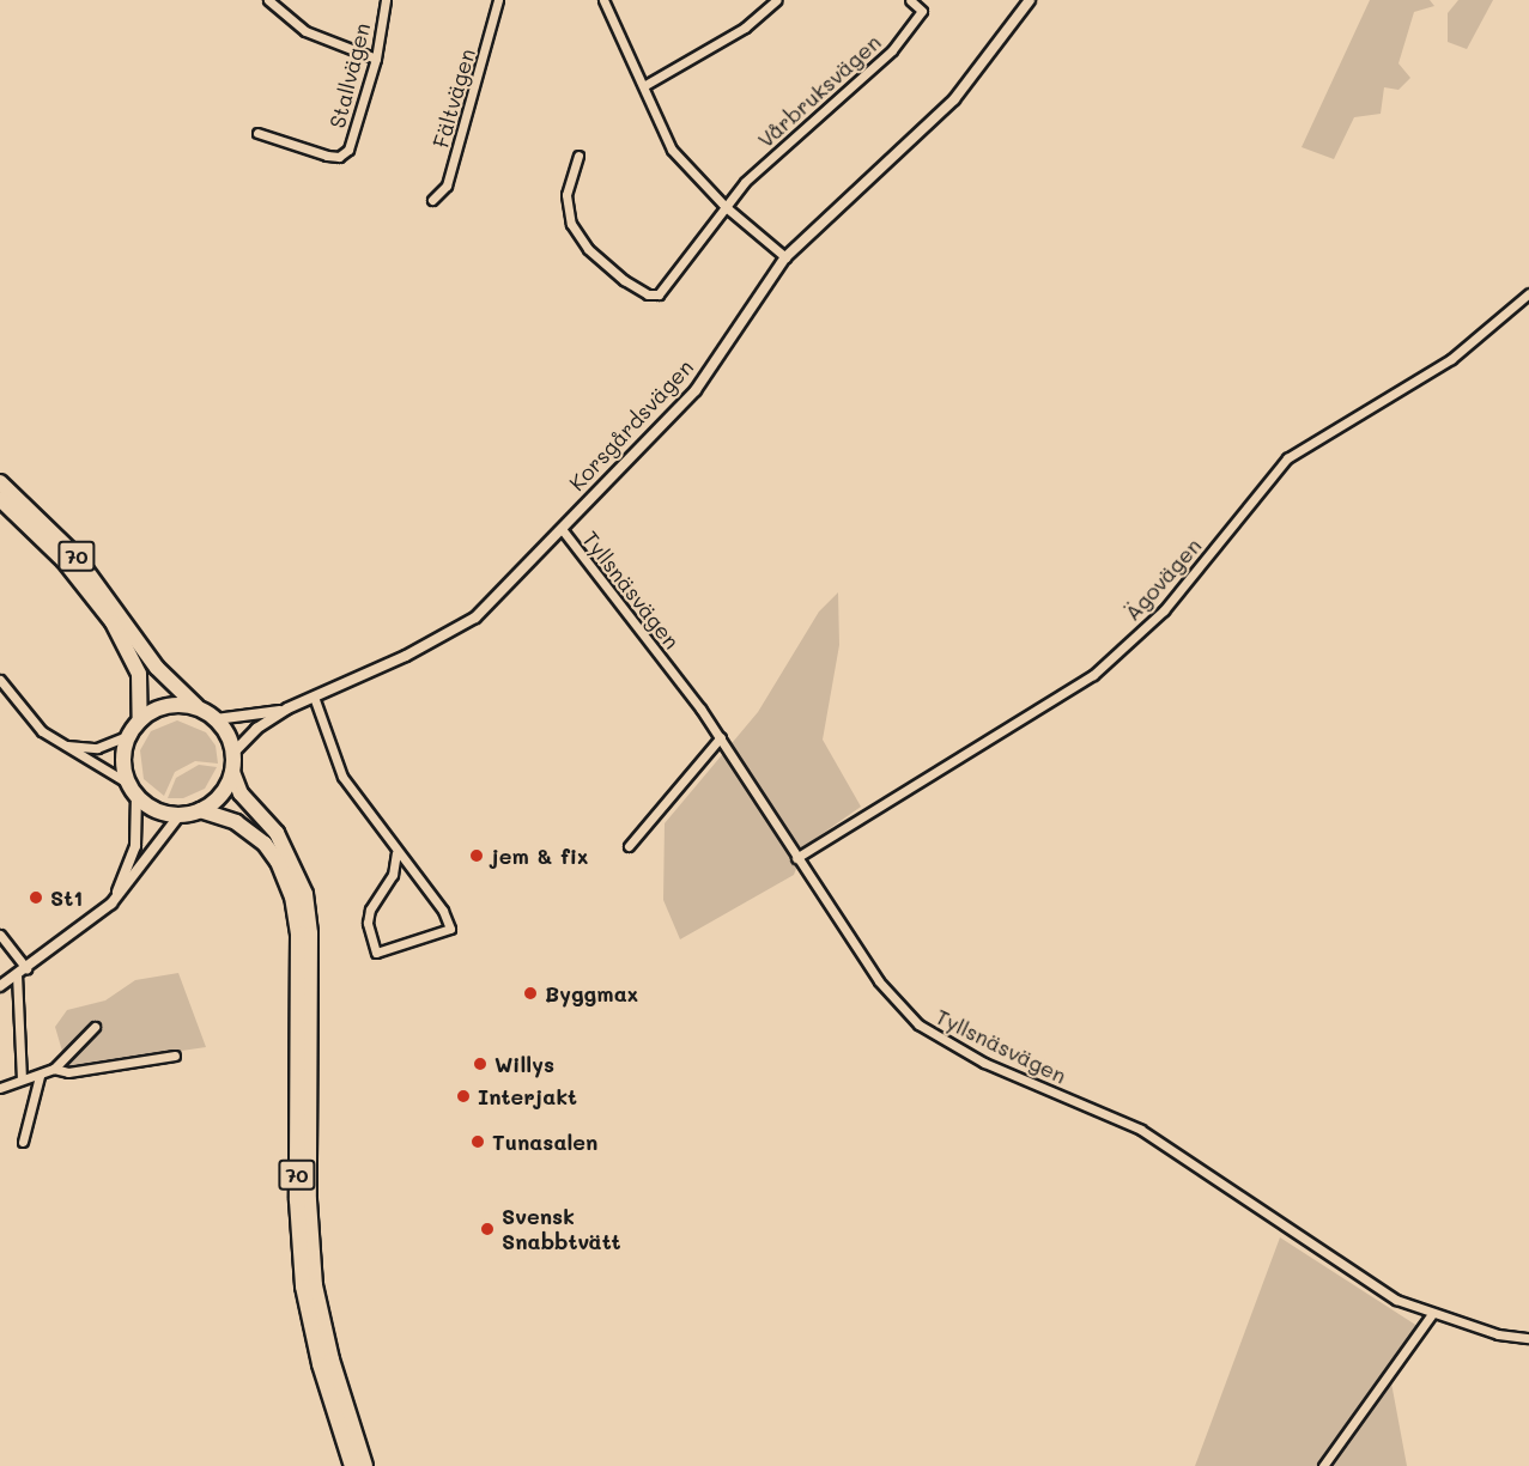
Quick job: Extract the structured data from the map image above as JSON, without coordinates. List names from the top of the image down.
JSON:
{
  "streets": {
    "highway": ["70"],
    "street": [
      "Stallvägen",
      "Vårbruksvägen",
      "Fältvägen",
      "Korsgårdsvägen",
      "Ägovägen",
      "Tyllsnäsvägen"
    ]
  },
  "crossings": [
    ["Korsgårdsvägen", "70"],
    ["Korsgårdsvägen", "Tyllsnäsvägen"],
    ["Ägovägen", "Tyllsnäsvägen"]
  ],
  "places": [
    "jem & fix",
    "St1",
    "Byggmax",
    "Willys",
    "Interjakt",
    "Tunasalen",
    "Svensk Snabbtvätt"
  ]
}
